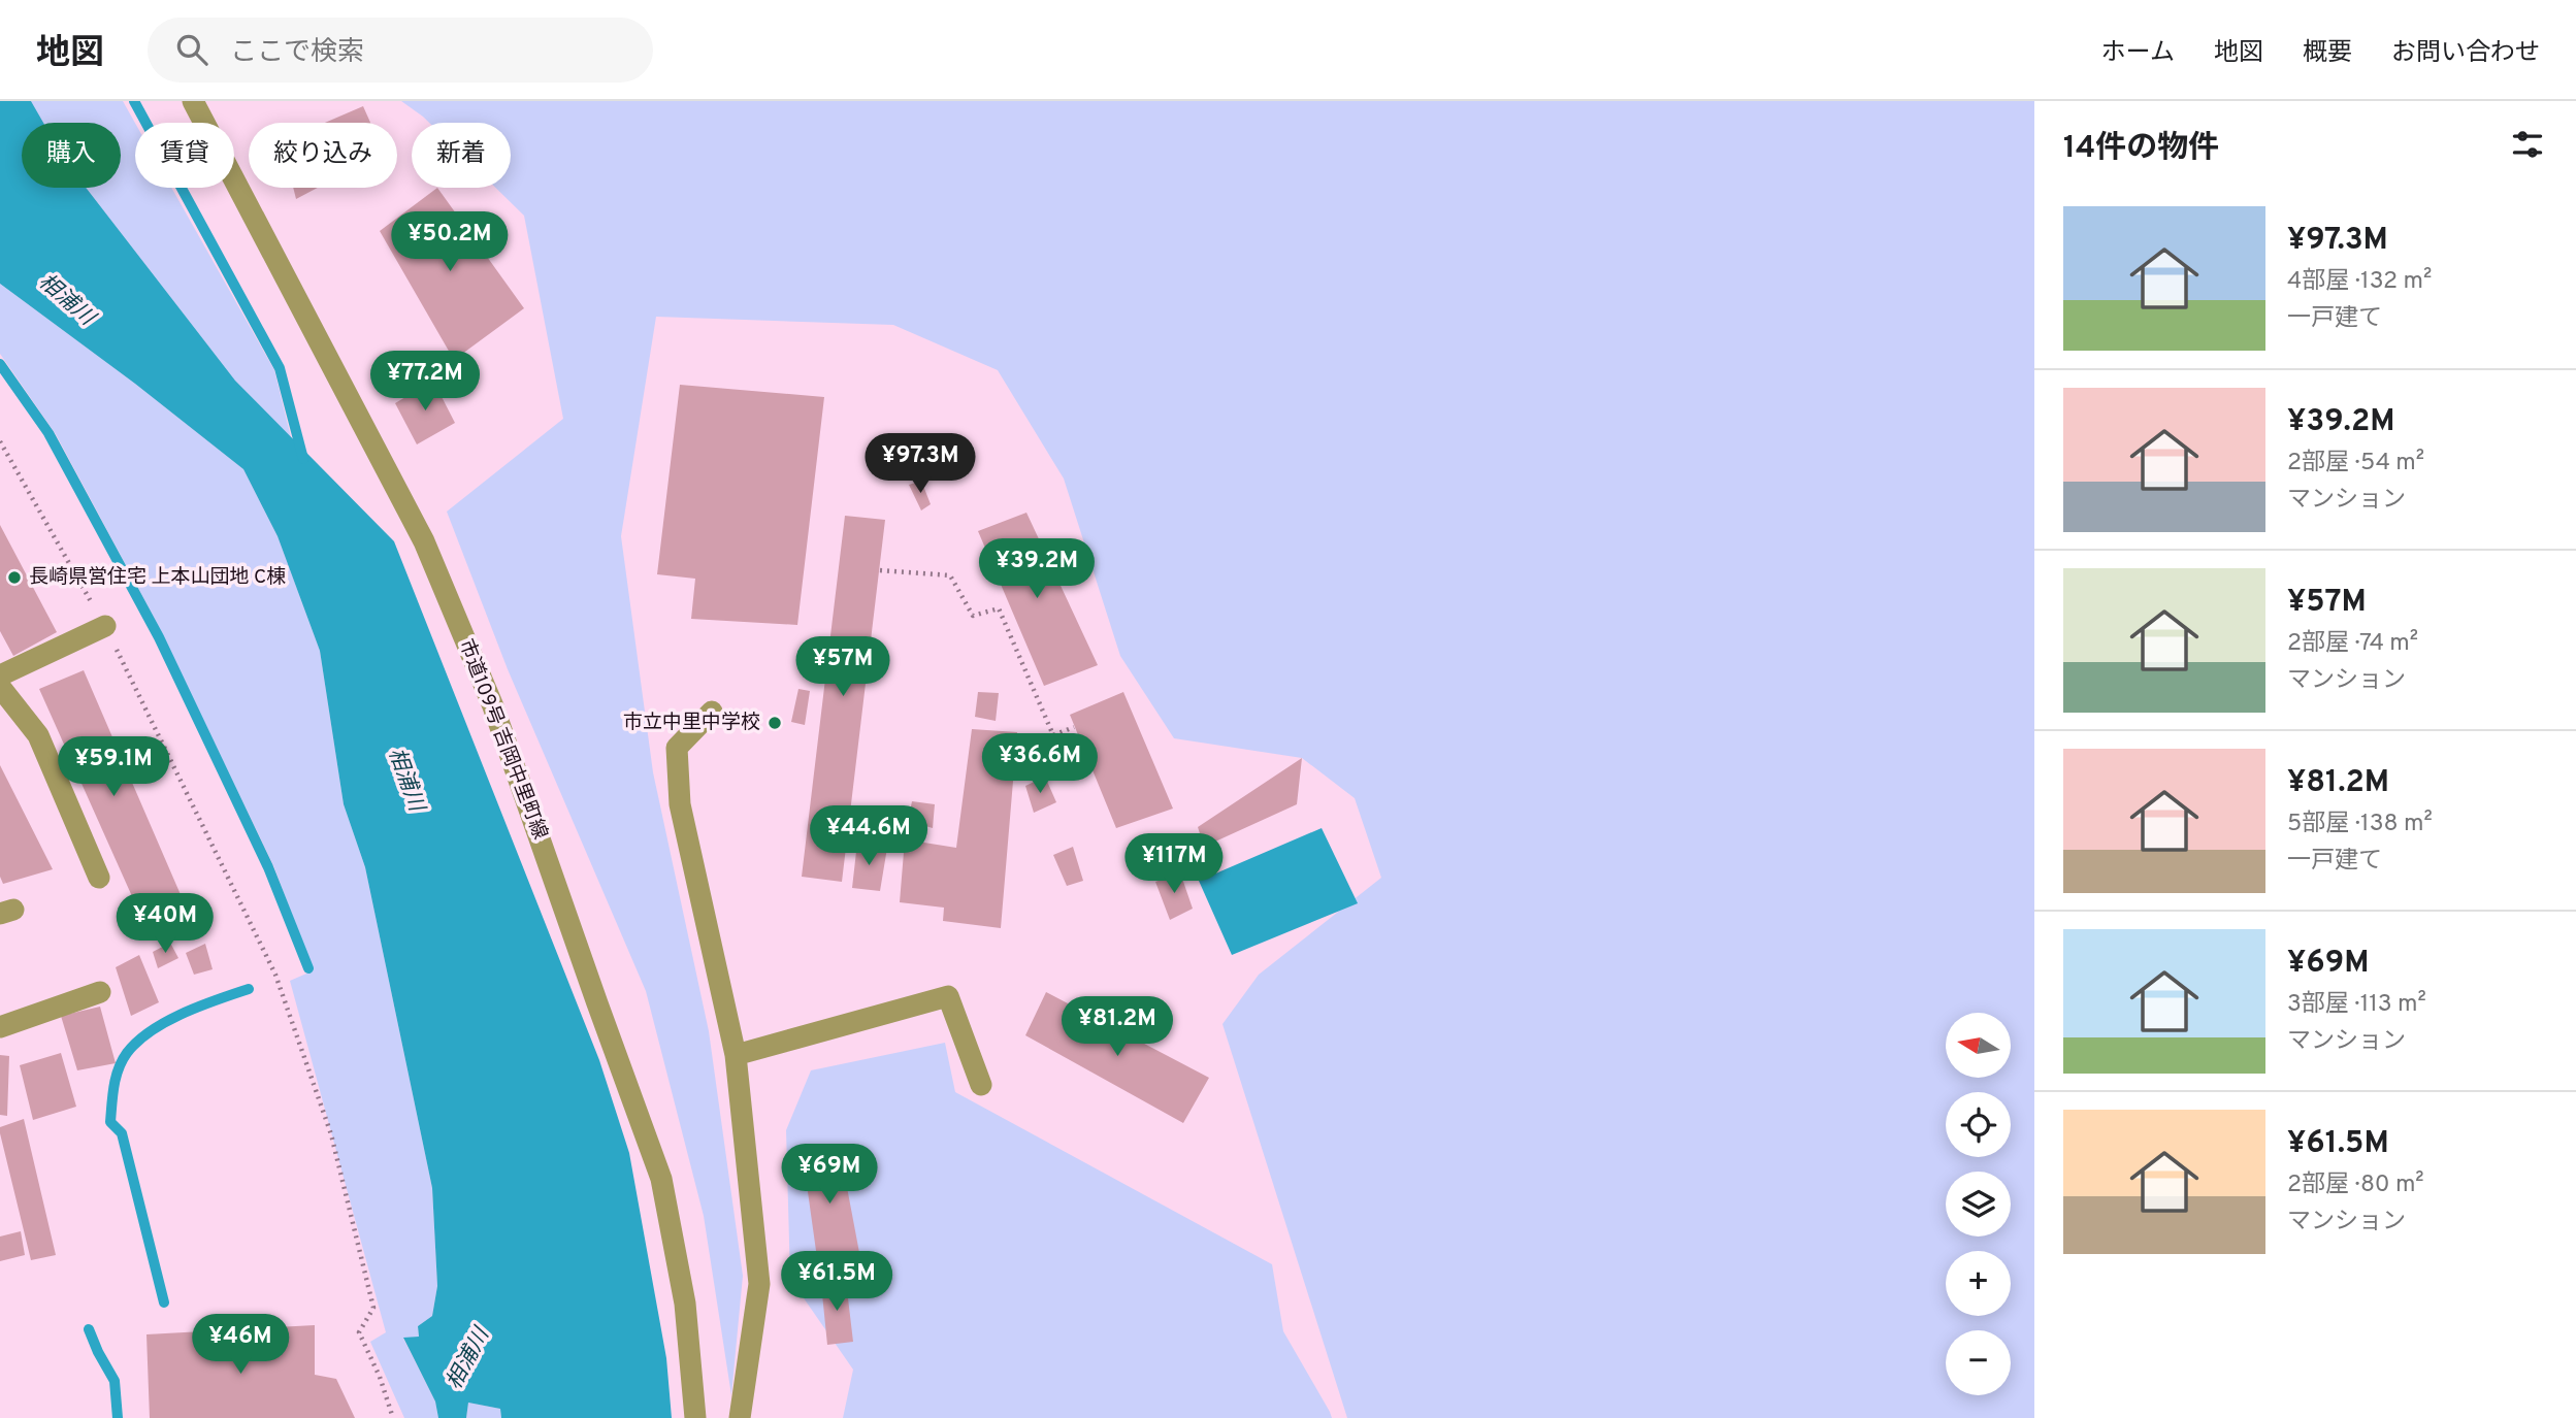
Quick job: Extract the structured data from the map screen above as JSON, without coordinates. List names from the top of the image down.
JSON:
{
  "streets": {
    "street": ["市道109号 吉岡中里町線"]
  },
  "water": ["相浦川"],
  "places": ["長崎県営住宅 上本山団地 C棟", "市立中里中学校"],
  "north": "left",
  "page": {
    "header": "地図",
    "search": "ここで検索",
    "nav": [
      "ホーム",
      "地図",
      "概要",
      "お問い合わせ"
    ],
    "heading": "14件の物件",
    "chip": [
      "購入",
      "賃貸",
      "絞り込み",
      "新着"
    ],
    "list": [
      {
        "name": "¥97.3M",
        "note": "4部屋 · 132 m² · 一戸建て"
      },
      {
        "name": "¥39.2M",
        "note": "2部屋 · 54 m² · マンション"
      },
      {
        "name": "¥57M",
        "note": "2部屋 · 74 m² · マンション"
      },
      {
        "name": "¥81.2M",
        "note": "5部屋 · 138 m² · 一戸建て"
      },
      {
        "name": "¥69M",
        "note": "3部屋 · 113 m² · マンション"
      },
      {
        "name": "¥61.5M",
        "note": "2部屋 · 80 m² · マンション"
      }
    ],
    "price": [
      "¥50.2M",
      "¥77.2M",
      "¥97.3M",
      "¥39.2M",
      "¥57M",
      "¥36.6M",
      "¥59.1M",
      "¥44.6M",
      "¥117M",
      "¥40M",
      "¥81.2M",
      "¥69M",
      "¥61.5M",
      "¥46M"
    ],
    "map_buttons": ["+", "−"]
  }
}
